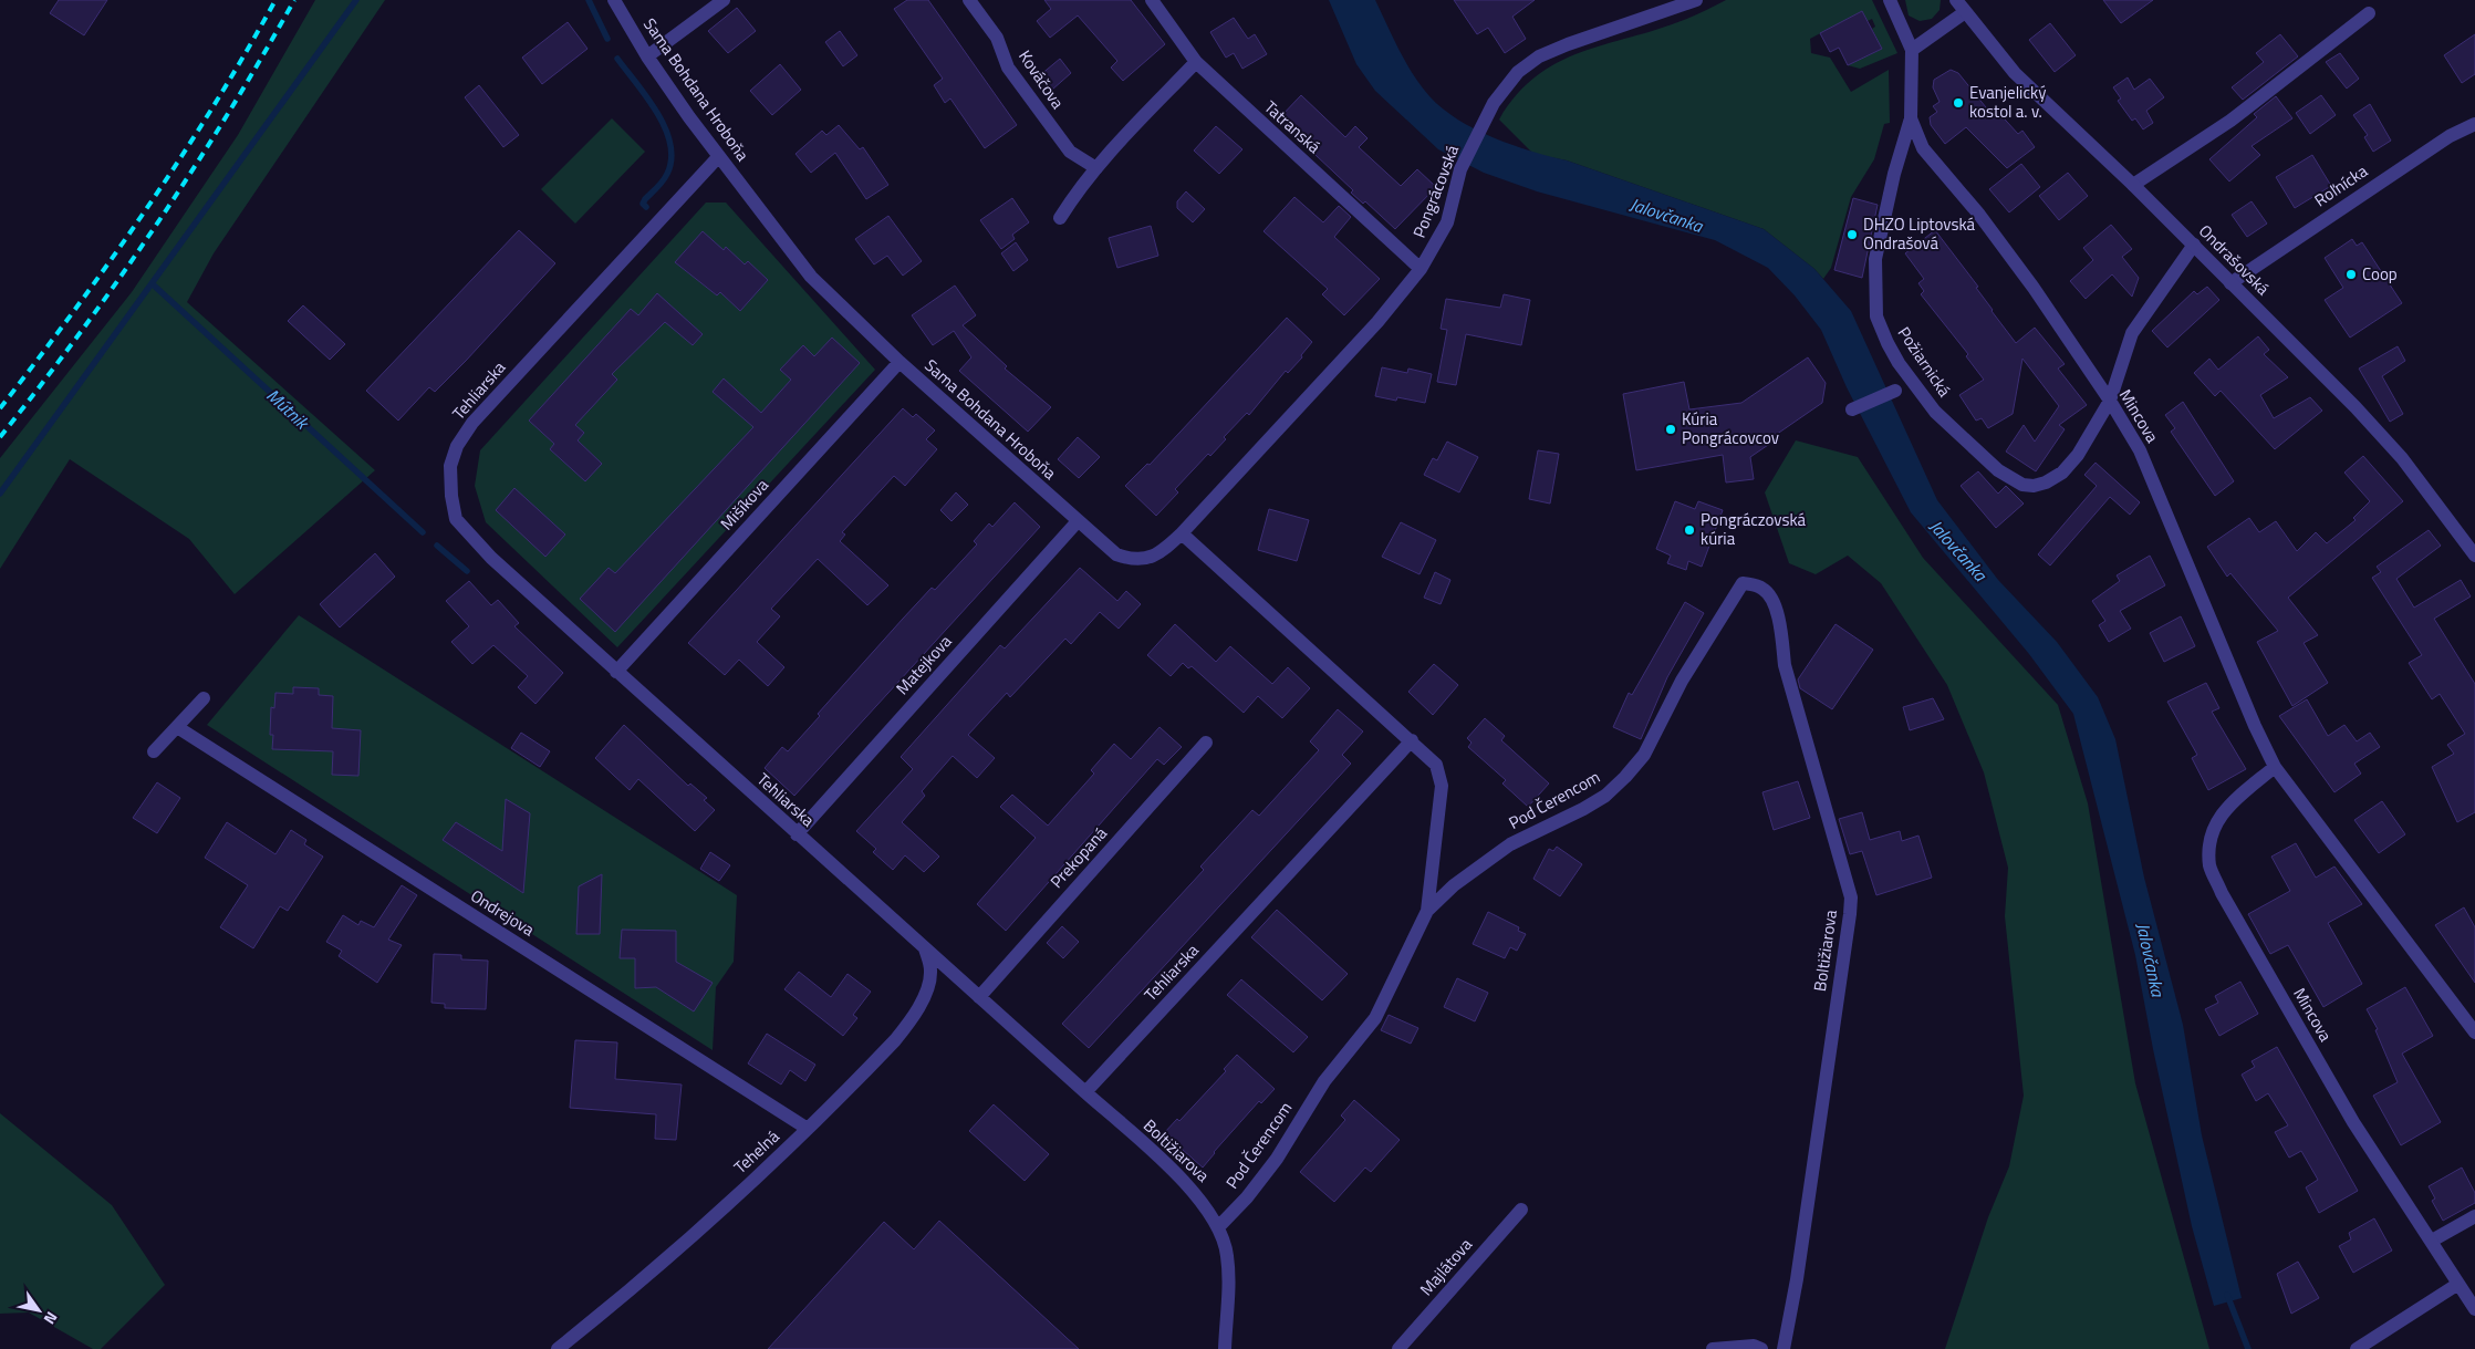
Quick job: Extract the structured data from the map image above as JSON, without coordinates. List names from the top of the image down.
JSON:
{
  "streets": {
    "street": [
      "Kováčova",
      "Sama Bohdana Hroboňa",
      "Tatranská",
      "Roľnícka",
      "Pongrácovská",
      "Ondrašovská",
      "Požiarnická",
      "Tehliarska",
      "Mincova",
      "Mišíkova",
      "Matejkova",
      "Pod Čerencom",
      "Prekopaná",
      "Ondrejova",
      "Boltižiarova",
      "Tehelná",
      "Majlátova"
    ]
  },
  "crossings": [
    ["Sama Bohdana Hroboňa", "Pongrácovská"],
    ["Sama Bohdana Hroboňa", "Tehliarska"],
    ["Sama Bohdana Hroboňa", "Mišíkova"],
    ["Sama Bohdana Hroboňa", "Matejkova"],
    ["Tatranská", "Pongrácovská"],
    ["Roľnícka", "Ondrašovská"],
    ["Ondrašovská", "Požiarnická"],
    ["Požiarnická", "Mincova"],
    ["Tehliarska", "Mišíkova"],
    ["Tehliarska", "Matejkova"],
    ["Tehliarska", "Pod Čerencom"],
    ["Tehliarska", "Prekopaná"],
    ["Tehliarska", "Boltižiarova"],
    ["Tehliarska", "Tehelná"],
    ["Pod Čerencom", "Boltižiarova"],
    ["Ondrejova", "Tehelná"]
  ],
  "water": ["Jalovčanka", "Mútnik"],
  "places": [
    "Evanjelický kostol a. v.",
    "DHZO Liptovská Ondrašová",
    "Coop",
    "Kúria Pongrácovcov",
    "Pongráczovská kúria"
  ],
  "north": "bottom right"
}
